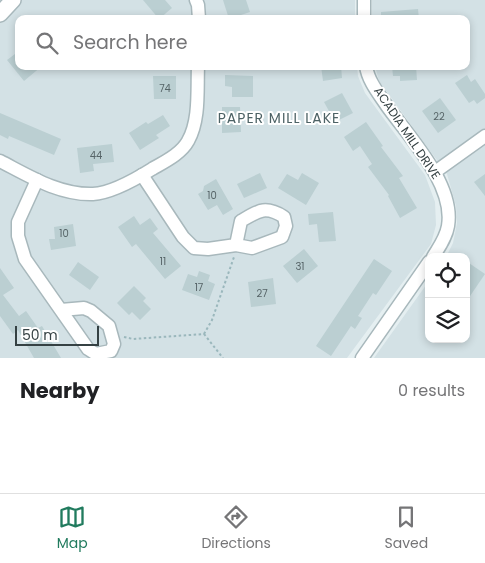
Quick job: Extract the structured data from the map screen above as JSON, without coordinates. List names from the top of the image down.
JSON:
{
  "streets": {
    "street": ["ACADIA MILL DRIVE"]
  },
  "districts": ["PAPER MILL LAKE"],
  "house_numbers": [
    "74",
    "22",
    "44",
    "10",
    "10",
    "11",
    "31",
    "17",
    "27"
  ],
  "scale_bar": "50 m",
  "page": {
    "search": "Search here",
    "scale": "50 m",
    "heading": ["Nearby", "0 results"],
    "nav": ["Map", "Directions", "Saved"]
  }
}
